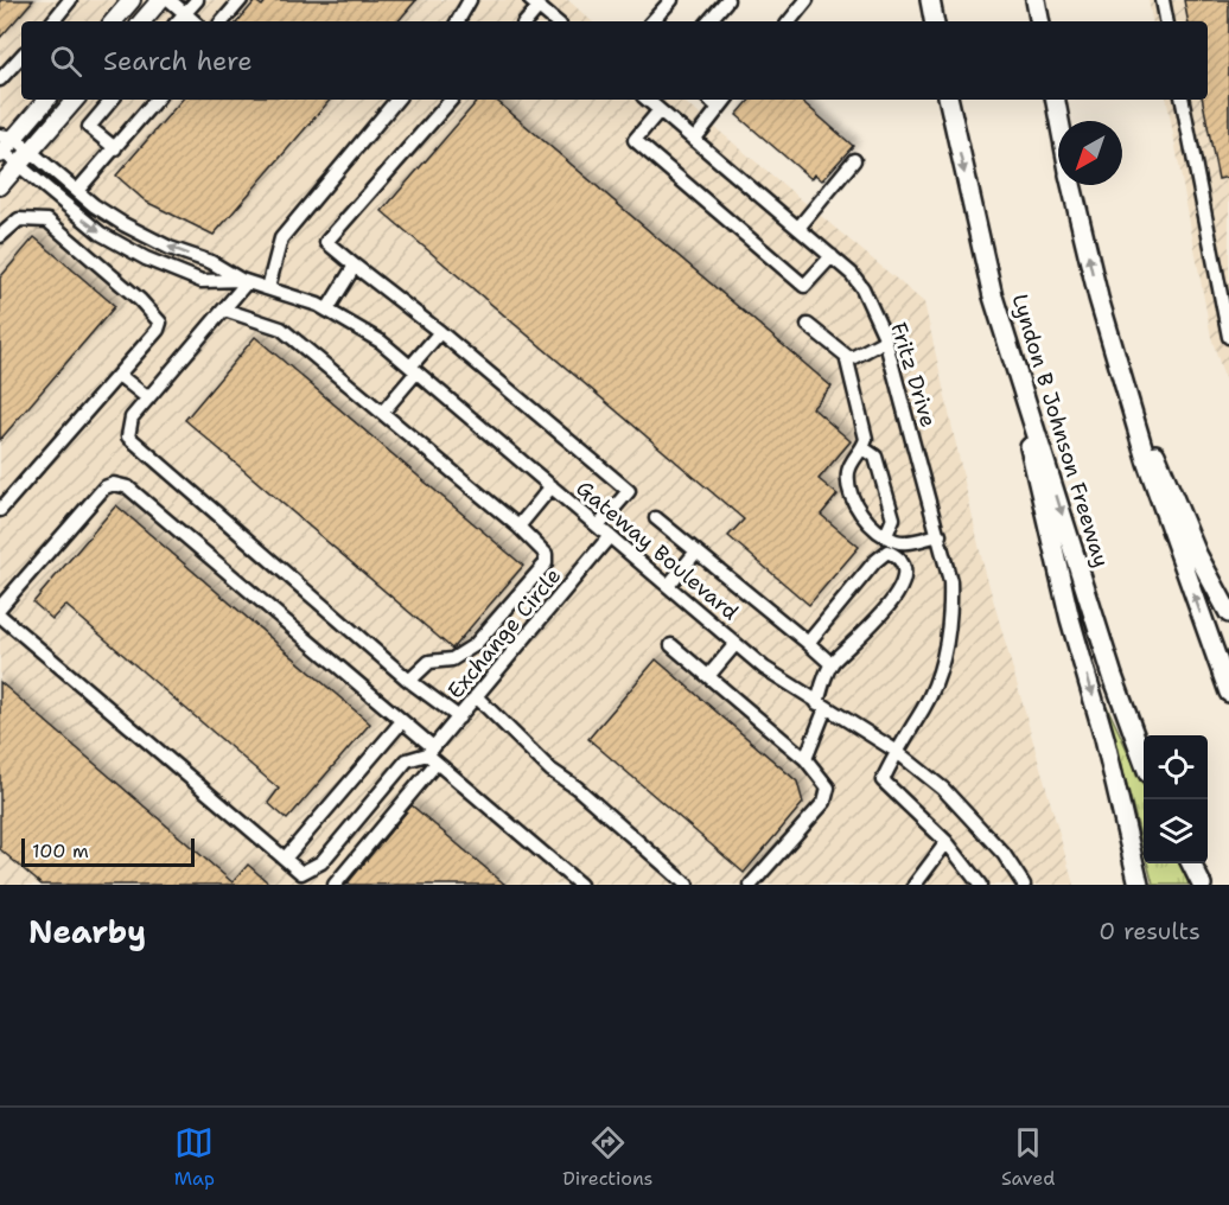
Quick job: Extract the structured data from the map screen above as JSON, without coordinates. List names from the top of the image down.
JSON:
{
  "streets": {
    "highway": ["Lyndon B Johnson Freeway"],
    "street": ["Fritz Drive", "Gateway Boulevard", "Exchange Circle"]
  },
  "crossings": [
    ["Fritz Drive", "Gateway Boulevard"],
    ["Gateway Boulevard", "Exchange Circle"]
  ],
  "scale_bar": "100 m",
  "north": "bottom left",
  "page": {
    "search": "Search here",
    "scale": "100 m",
    "heading": ["Nearby", "0 results"],
    "nav": ["Map", "Directions", "Saved"]
  }
}
